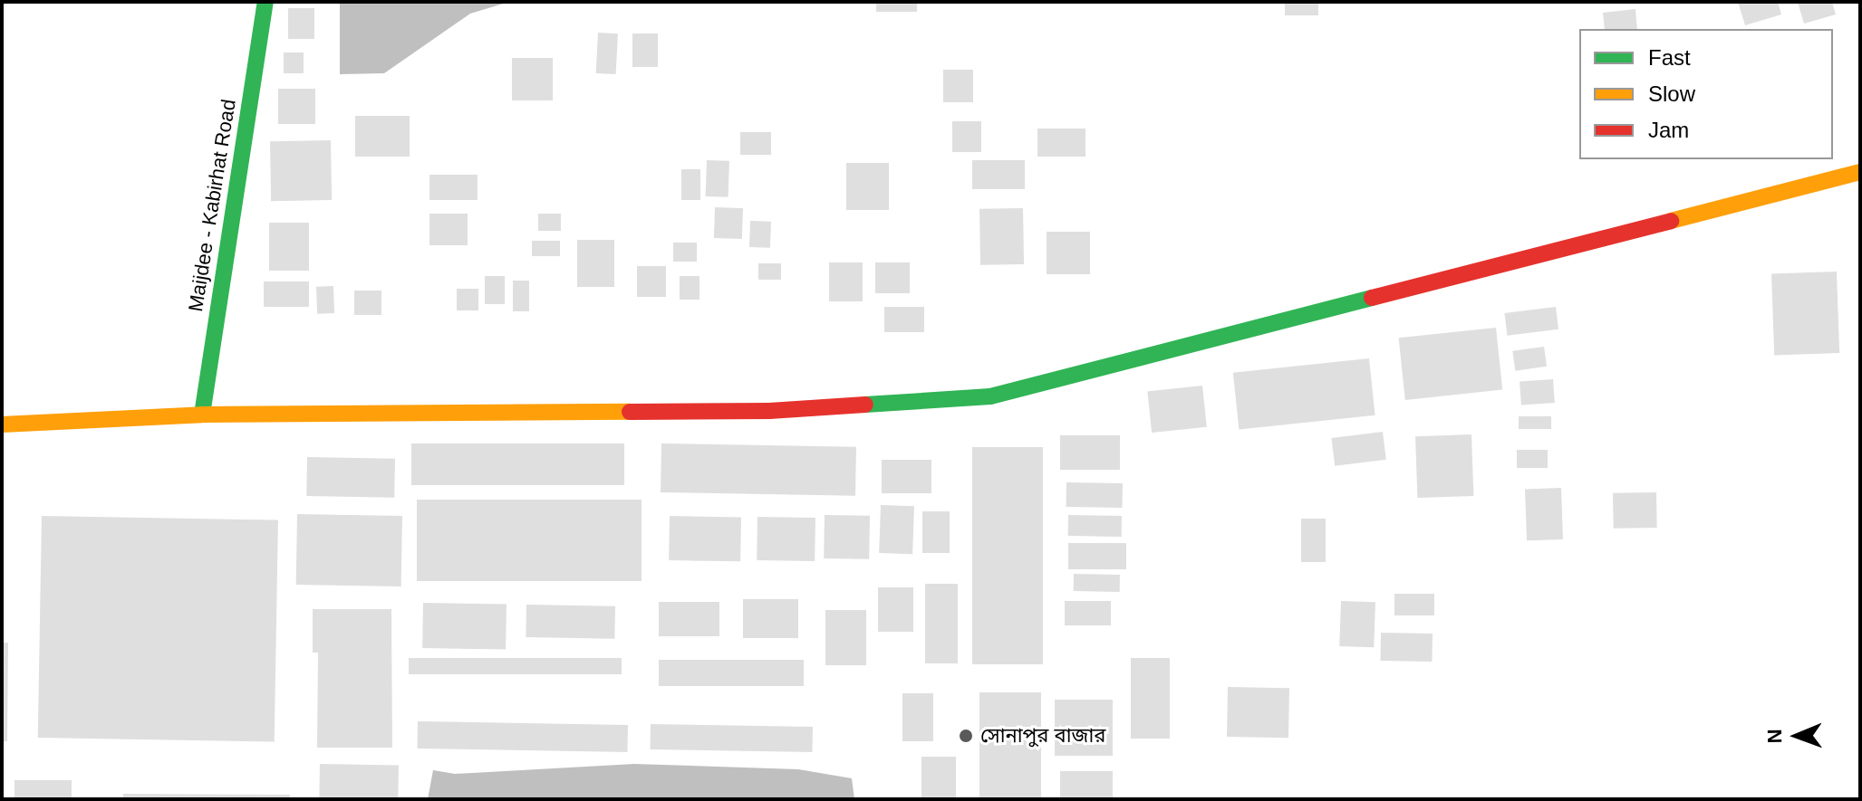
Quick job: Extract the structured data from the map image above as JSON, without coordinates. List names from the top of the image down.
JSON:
{
  "streets": {
    "main road": ["Maijdee - Kabirhat Road"]
  },
  "places": ["সোনাপুর বাজার"],
  "legend": ["Fast", "Slow", "Jam"],
  "north": "left"
}
